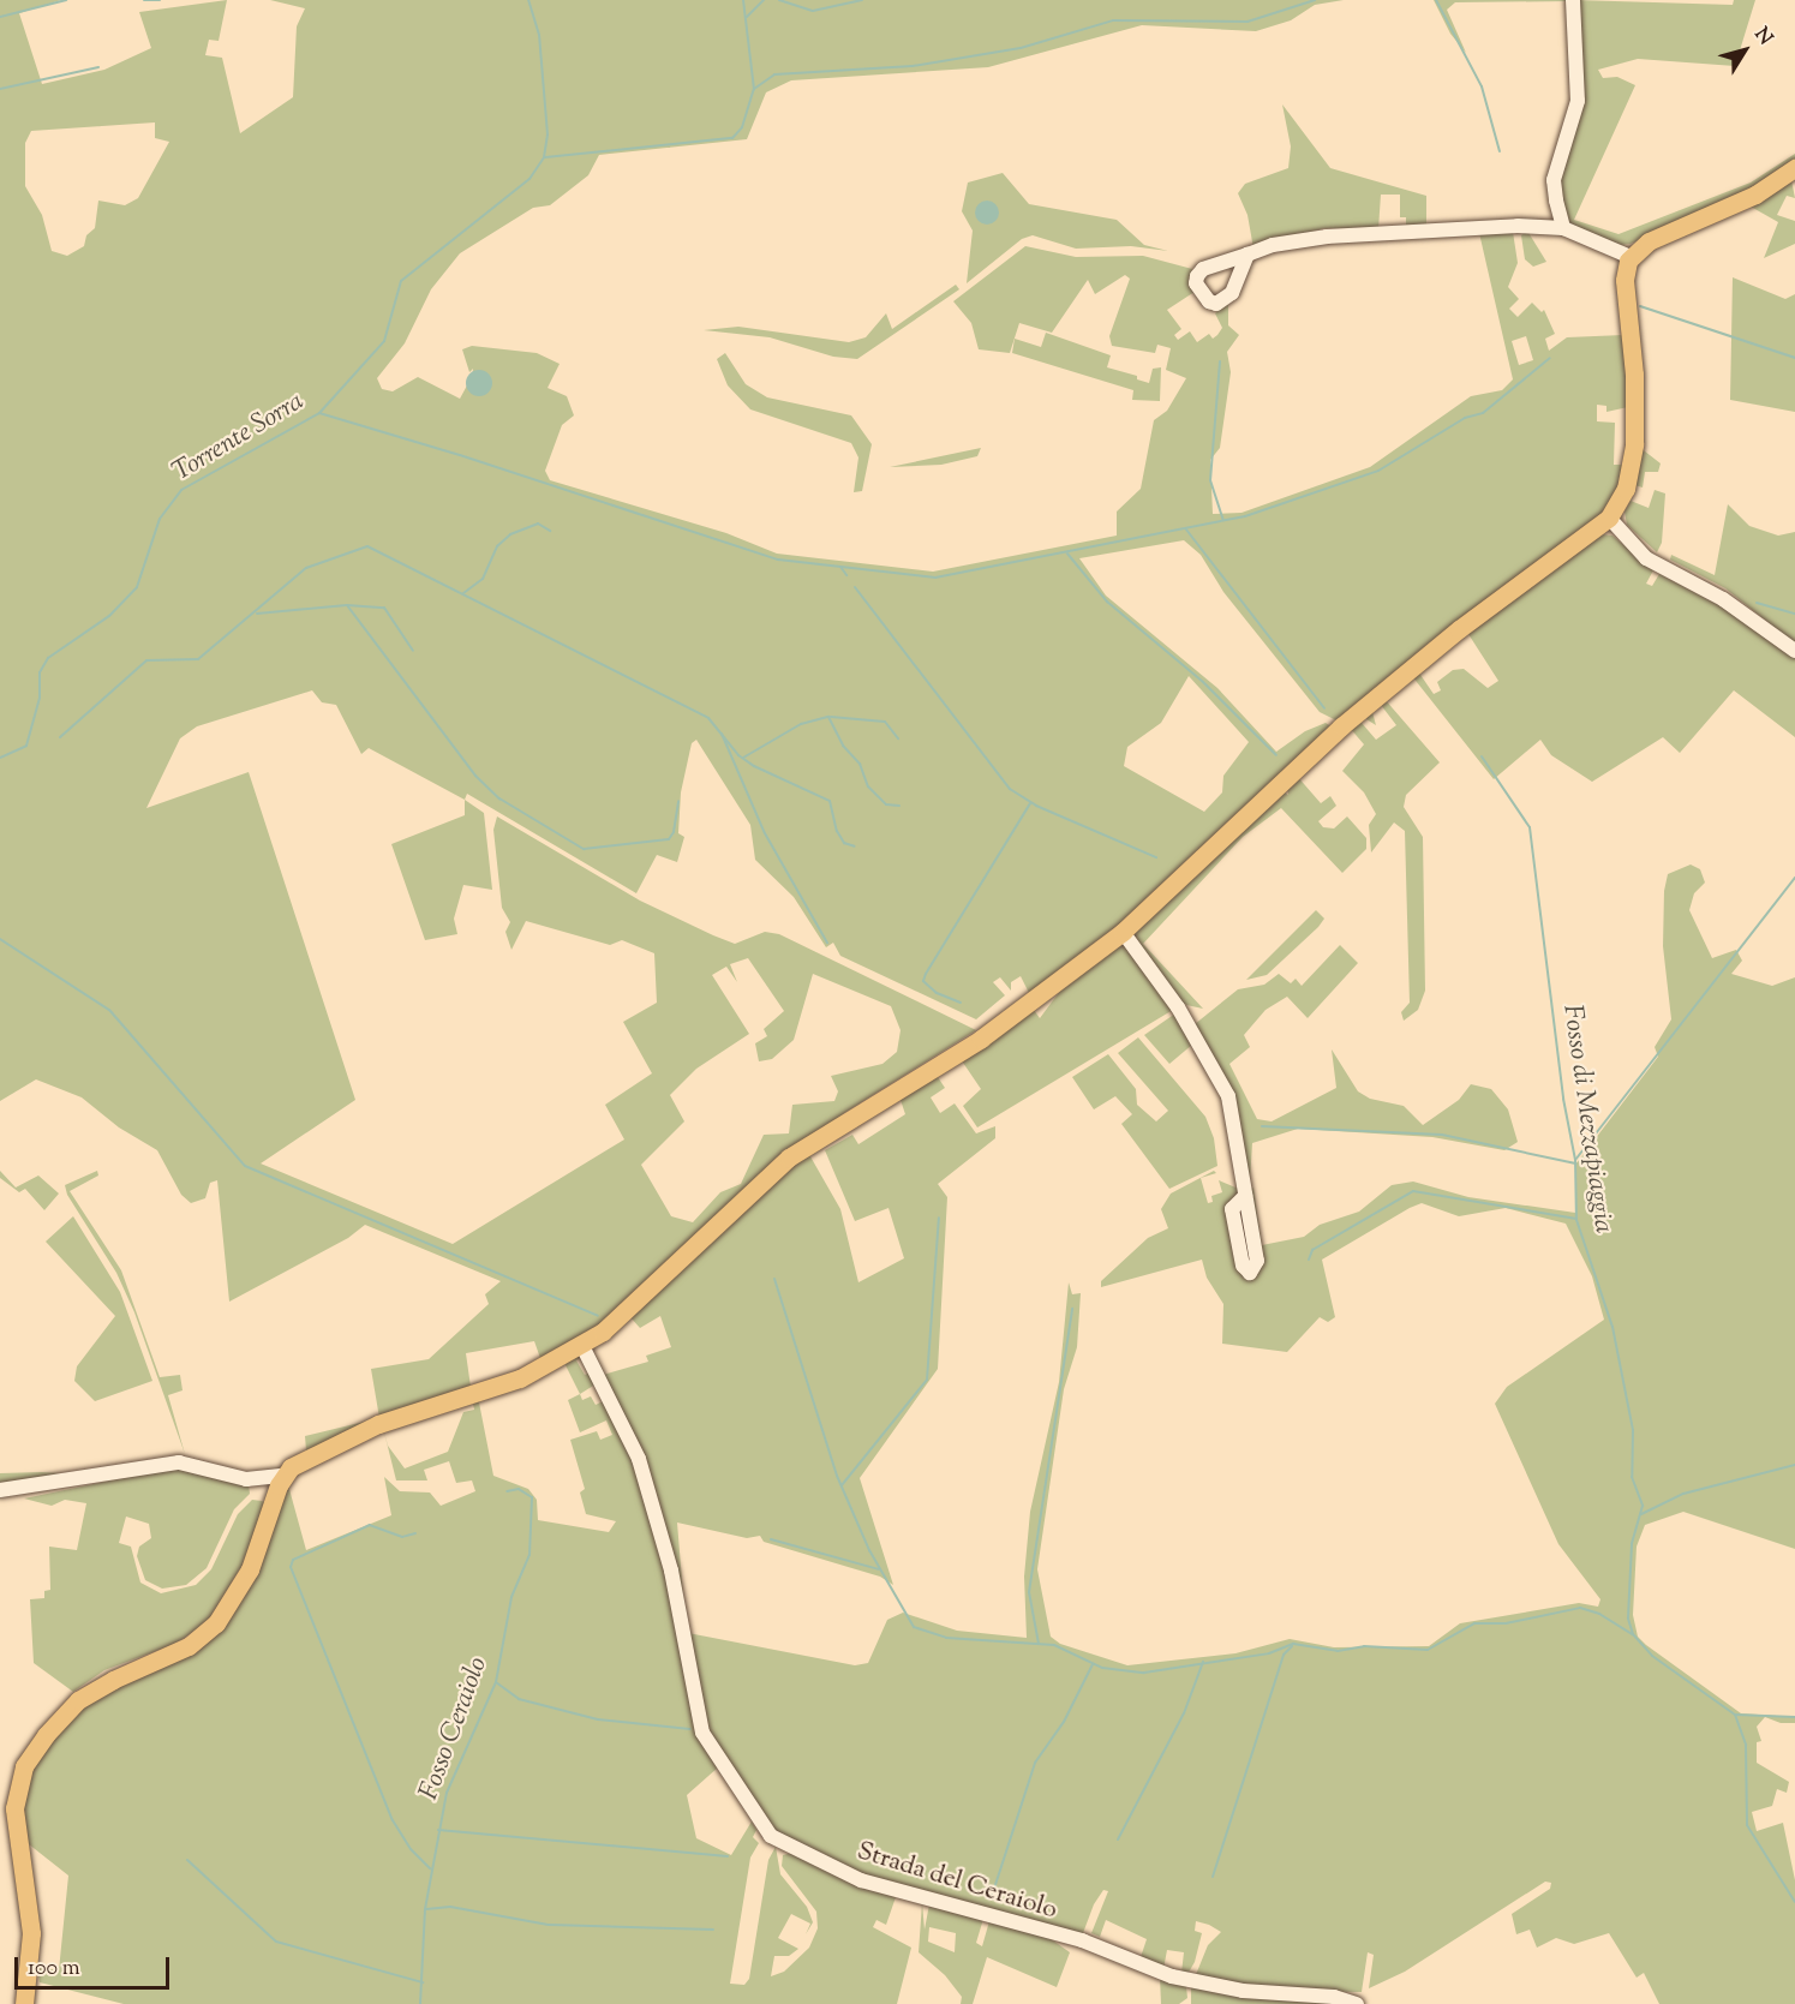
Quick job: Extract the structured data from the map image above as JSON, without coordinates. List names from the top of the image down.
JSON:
{
  "streets": {
    "street": ["Strada del Ceraiolo"]
  },
  "water": ["Torrente Sorra", "Fosso di Mezzapiaggia", "Fosso Ceraiolo"],
  "scale_bar": "100 m",
  "north": "top right"
}
